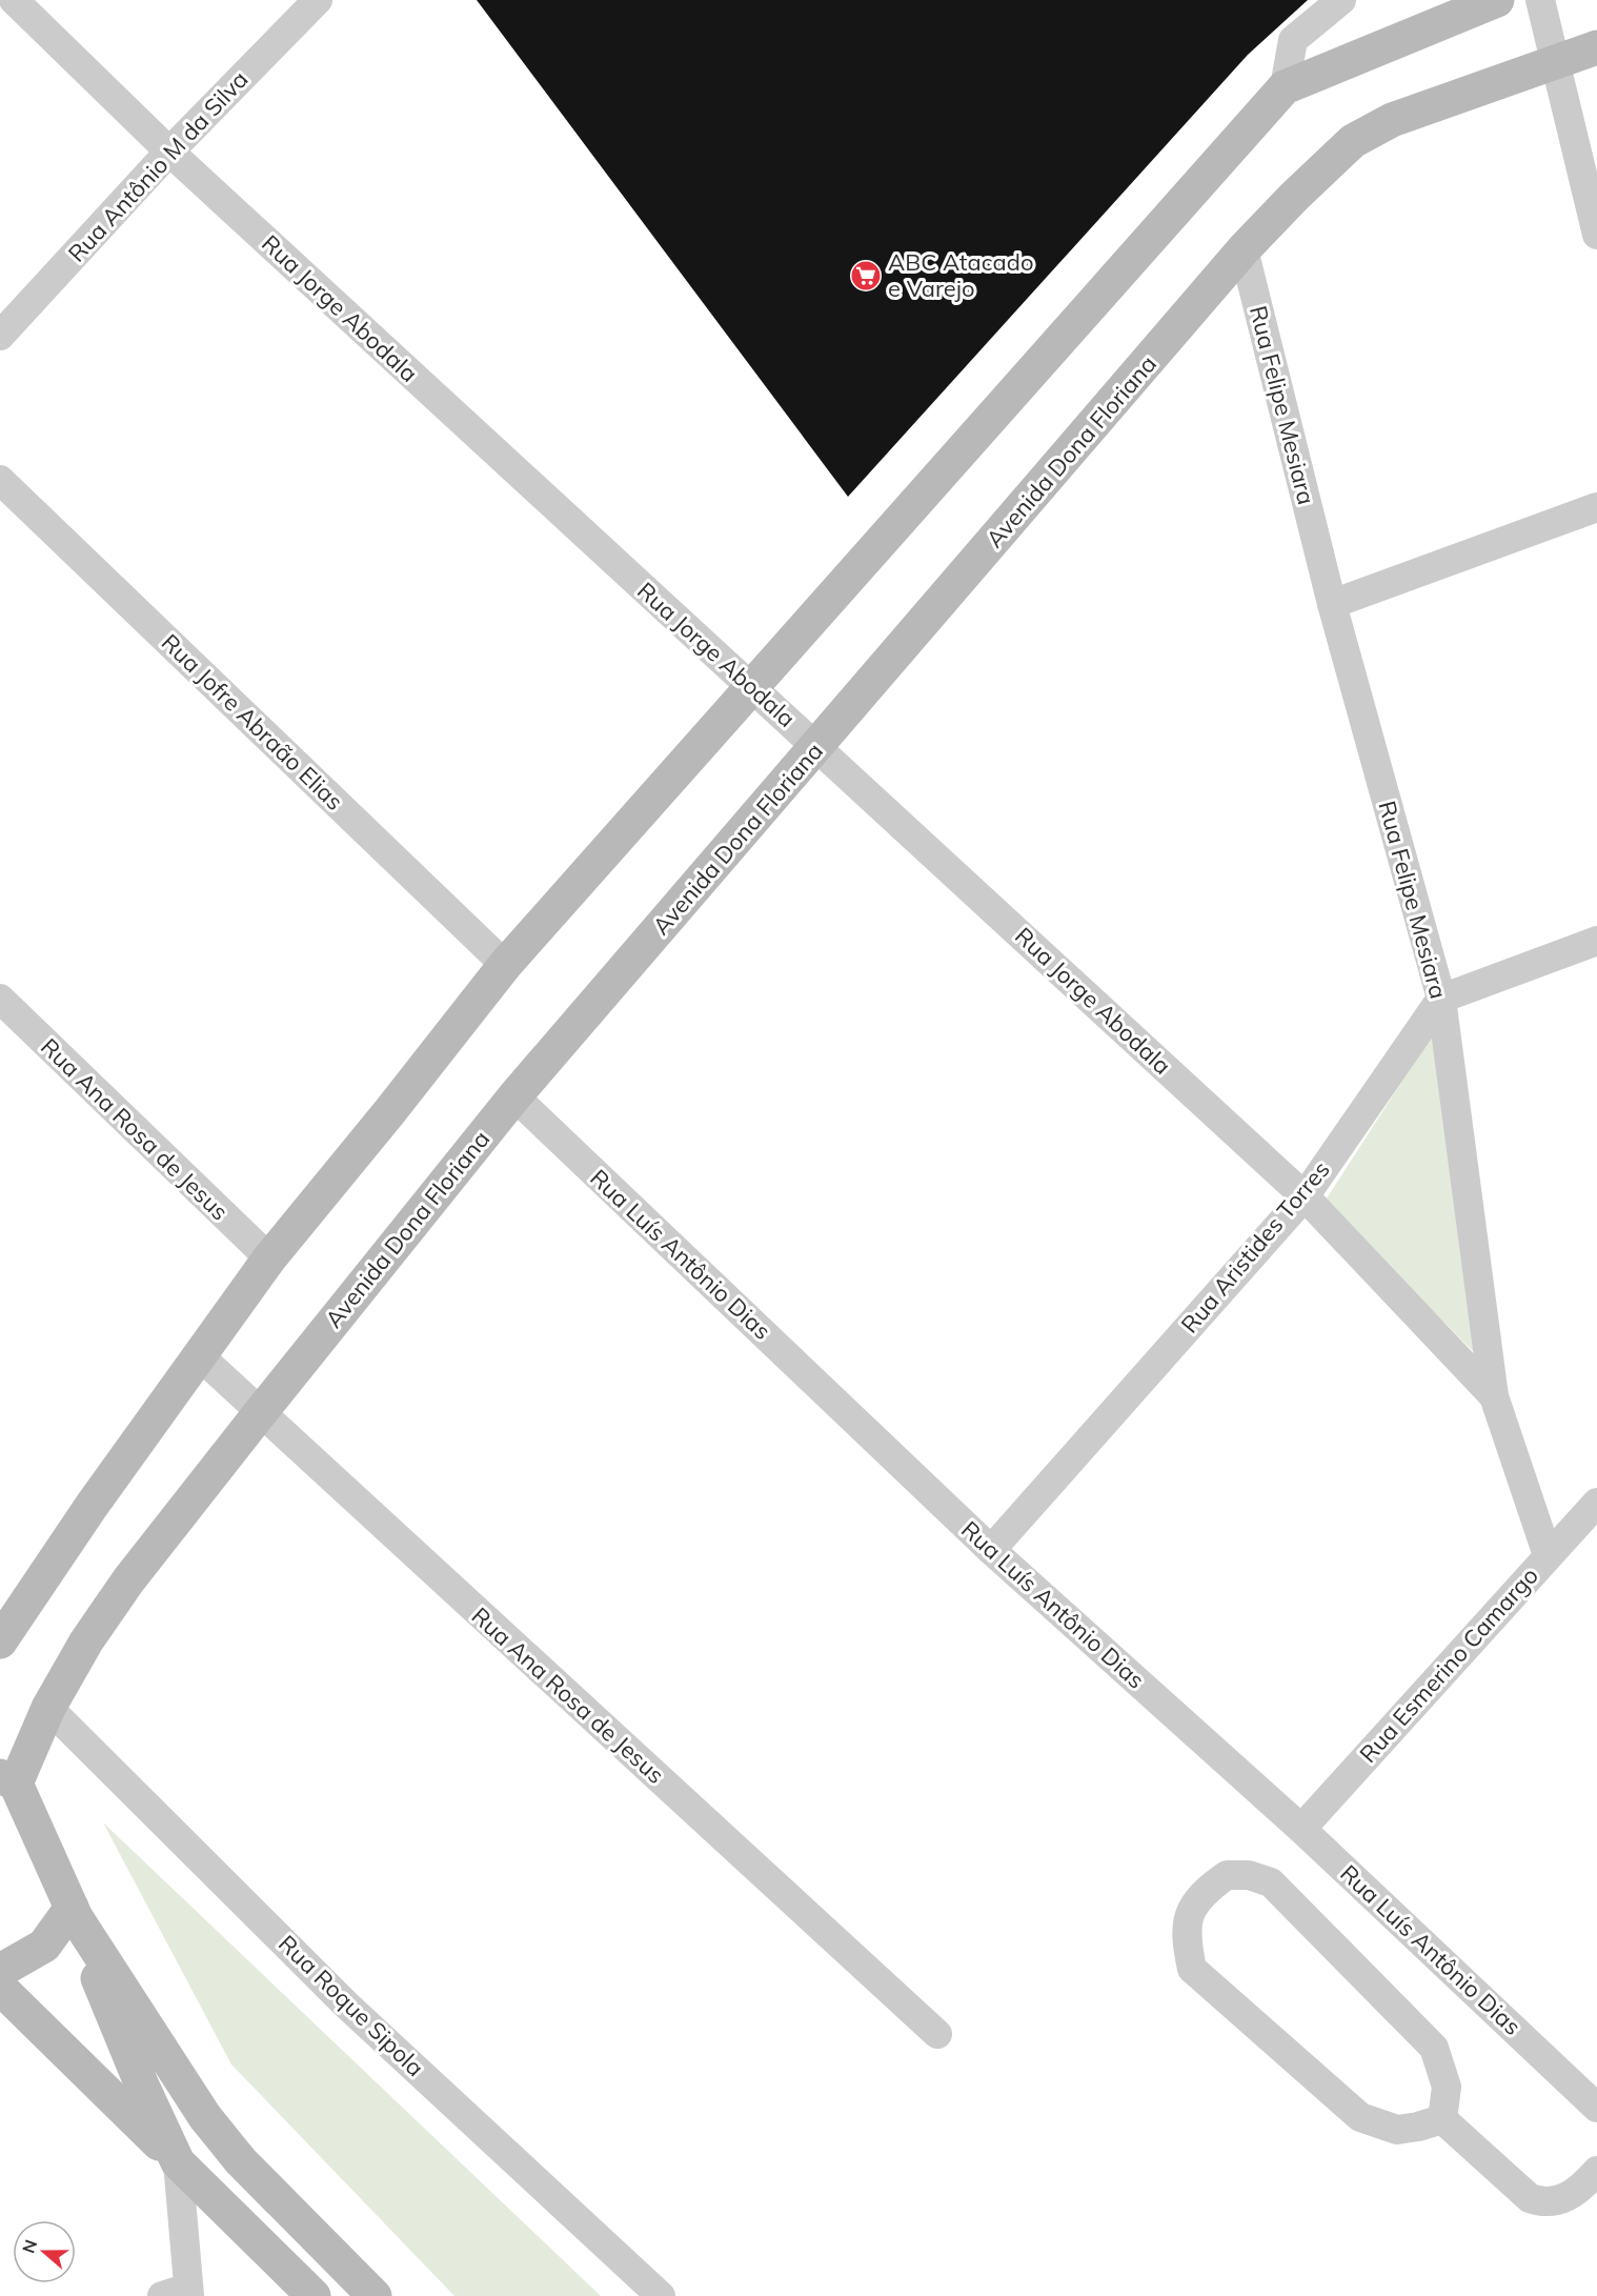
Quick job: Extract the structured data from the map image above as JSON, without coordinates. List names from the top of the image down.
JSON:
{
  "streets": {
    "main road": ["Avenida Dona Floriana"],
    "street": [
      "Rua Antônio M da Silva",
      "Rua Jorge Abodala",
      "Rua Felipe Mesiara",
      "Rua Jofre Abraão Elias",
      "Rua Ana Rosa de Jesus",
      "Rua Aristides Torres",
      "Rua Luís Antônio Dias",
      "Rua Esmerino Camargo",
      "Rua Roque Sipola"
    ]
  },
  "crossings": [
    ["Rua Antônio M da Silva", "Rua Jorge Abodala"],
    ["Rua Jorge Abodala", "Rua Felipe Mesiara"],
    ["Rua Jorge Abodala", "Avenida Dona Floriana"],
    ["Rua Jorge Abodala", "Rua Aristides Torres"],
    ["Rua Felipe Mesiara", "Avenida Dona Floriana"],
    ["Rua Felipe Mesiara", "Rua Aristides Torres"],
    ["Rua Felipe Mesiara", "Rua Esmerino Camargo"],
    ["Avenida Dona Floriana", "Rua Ana Rosa de Jesus"],
    ["Avenida Dona Floriana", "Rua Luís Antônio Dias"],
    ["Avenida Dona Floriana", "Rua Roque Sipola"],
    ["Rua Aristides Torres", "Rua Luís Antônio Dias"],
    ["Rua Luís Antônio Dias", "Rua Esmerino Camargo"]
  ],
  "places": {
    "supermarket": ["ABC Atacado e Varejo"]
  },
  "north": "left"
}
